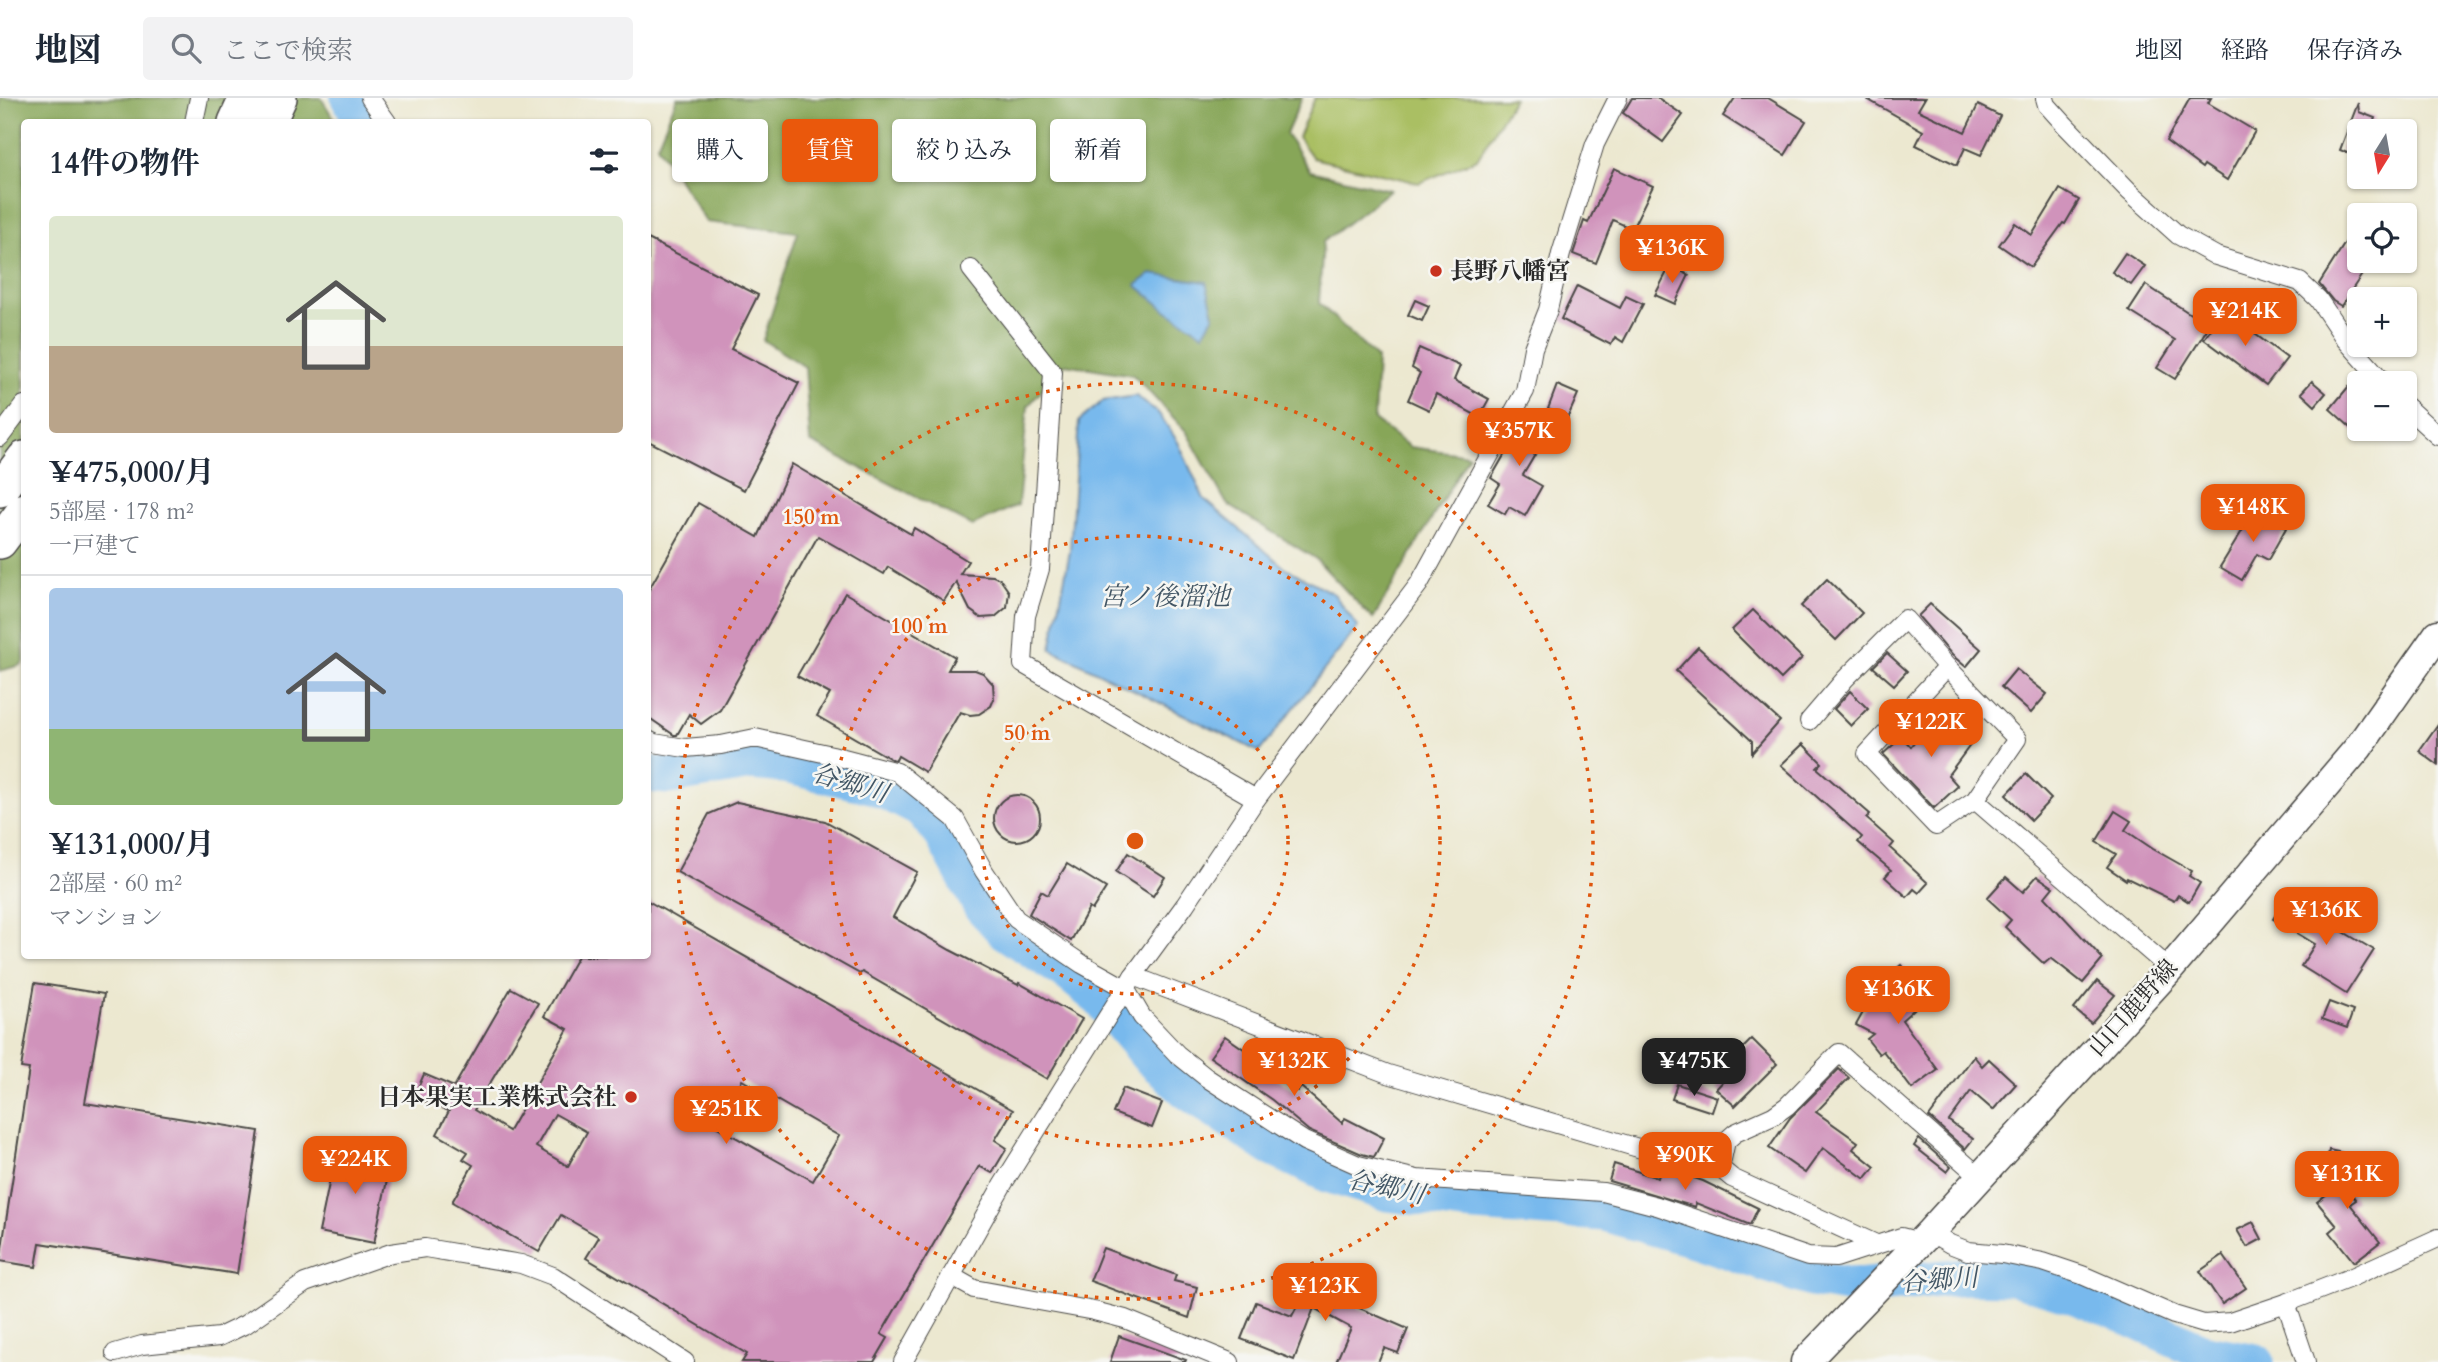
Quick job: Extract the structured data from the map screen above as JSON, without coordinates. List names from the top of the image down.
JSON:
{
  "streets": {
    "main road": ["山口鹿野線"]
  },
  "water": ["宮ノ後溜池", "谷郷川"],
  "places": ["長野八幡宮", "日本果実工業株式会社"],
  "north": "bottom",
  "page": {
    "header": "地図",
    "search": "ここで検索",
    "nav": ["地図", "経路", "保存済み"],
    "map_buttons": ["+", "−"],
    "chip": [
      "購入",
      "賃貸",
      "絞り込み",
      "新着"
    ],
    "heading": "14件の物件",
    "list": [
      {
        "name": "¥475,000/月",
        "note": "5部屋 · 178 m² · 一戸建て"
      },
      {
        "name": "¥131,000/月",
        "note": "2部屋 · 60 m² · マンション"
      }
    ],
    "price": [
      "¥136K",
      "¥214K",
      "¥357K",
      "¥148K",
      "¥122K",
      "¥136K",
      "¥136K",
      "¥132K",
      "¥475K",
      "¥251K",
      "¥90K",
      "¥224K",
      "¥131K",
      "¥123K"
    ]
  },
  "rings": ["150 m", "100 m", "50 m"]
}
